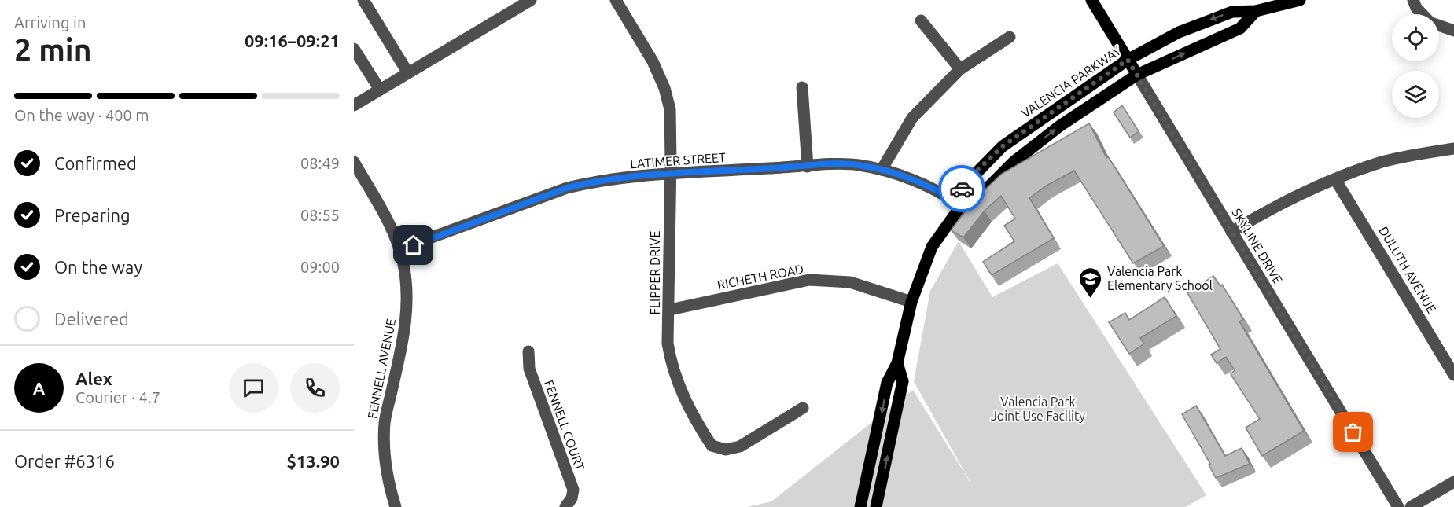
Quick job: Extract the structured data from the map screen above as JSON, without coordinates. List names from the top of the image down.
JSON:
{
  "streets": {
    "main road": ["VALENCIA PARKWAY", "SKYLINE DRIVE"],
    "street": [
      "LATIMER STREET",
      "DULUTH AVENUE",
      "FLIPPER DRIVE",
      "RICHETH ROAD",
      "FENNELL AVENUE",
      "FENNELL COURT"
    ]
  },
  "crossings": [
    ["VALENCIA PARKWAY", "LATIMER STREET"],
    ["VALENCIA PARKWAY", "SKYLINE DRIVE"],
    ["VALENCIA PARKWAY", "RICHETH ROAD"],
    ["LATIMER STREET", "FLIPPER DRIVE"],
    ["LATIMER STREET", "FENNELL AVENUE"],
    ["FLIPPER DRIVE", "RICHETH ROAD"]
  ],
  "parks": ["Valencia Park Joint Use Facility"],
  "places": {
    "school or university": ["Valencia Park Elementary School"]
  },
  "page": {
    "heading": ["2 min", "Arriving in", "09:16–09:21"],
    "panel": [
      "Alex",
      "Courier · 4.7",
      "Order #6316",
      "$13.90"
    ],
    "bar": "On the way · 400 m",
    "list": [
      ["Confirmed", "08:49"],
      ["Preparing", "08:55"],
      ["On the way", "09:00"],
      "Delivered"
    ],
    "round": "A"
  }
}
